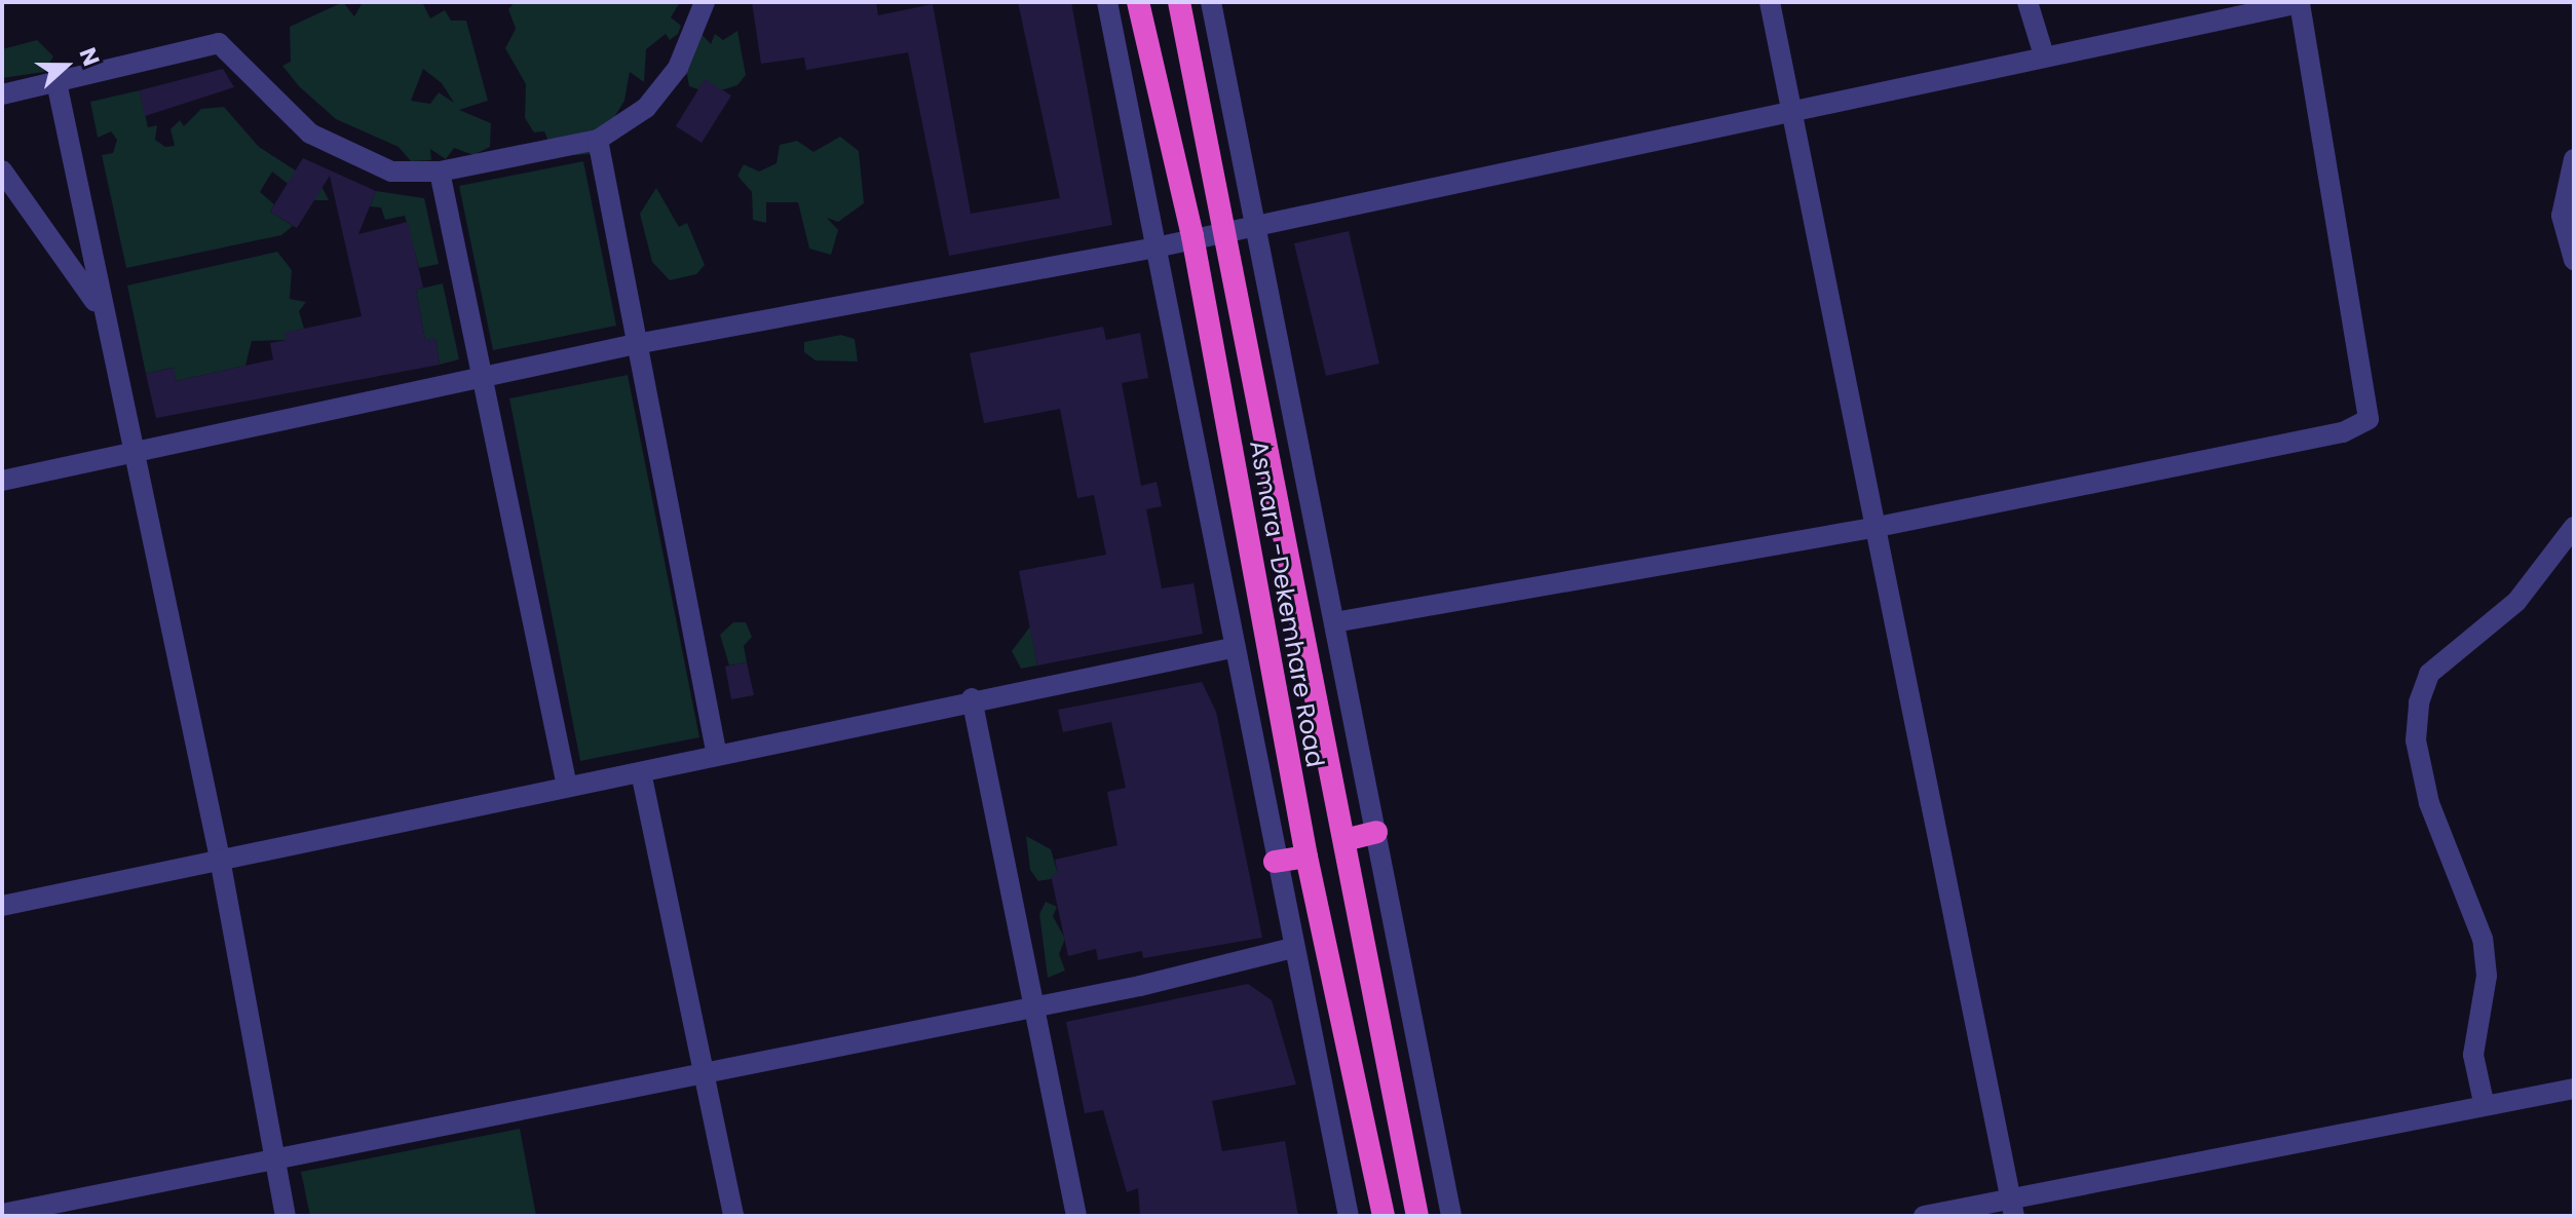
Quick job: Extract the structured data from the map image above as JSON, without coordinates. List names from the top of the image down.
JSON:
{
  "streets": {
    "highway": ["Asmara -Dekemhare Road"]
  },
  "north": "right"
}
